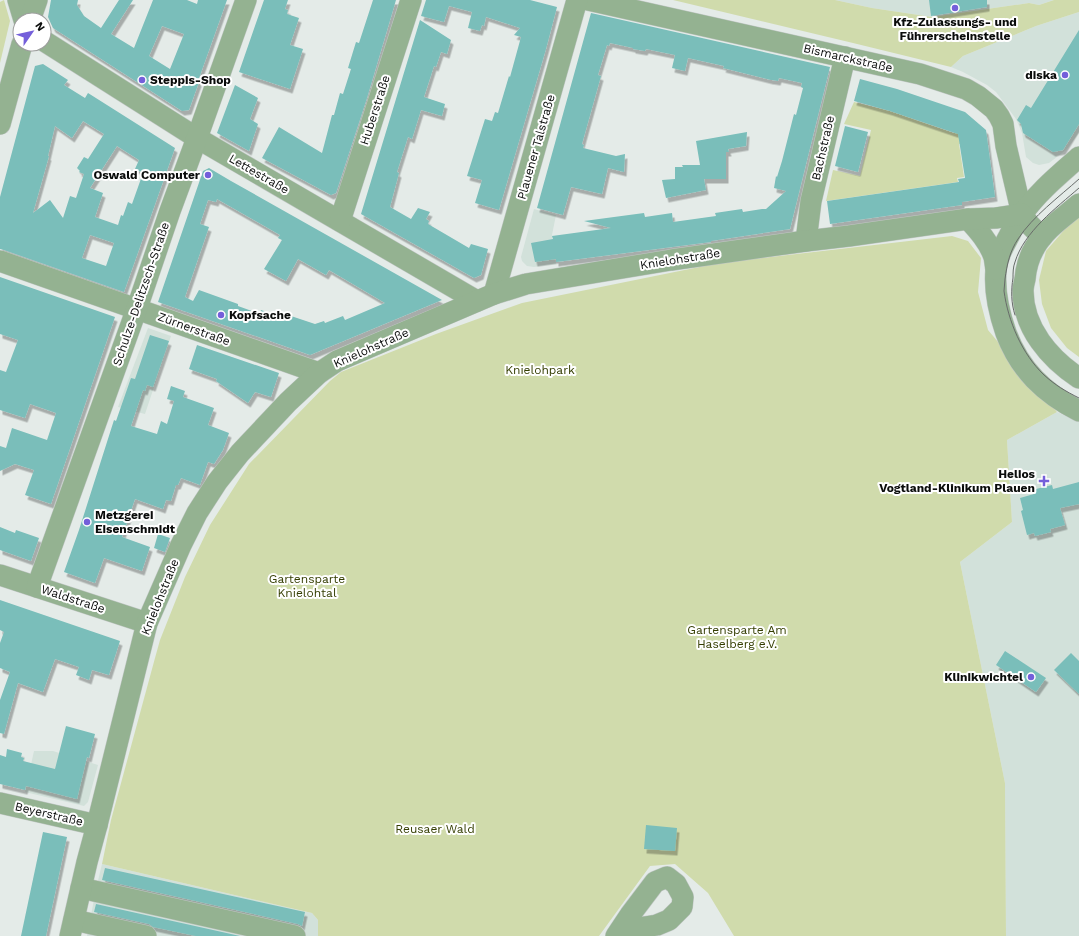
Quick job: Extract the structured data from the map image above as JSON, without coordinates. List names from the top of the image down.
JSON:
{
  "streets": {
    "street": [
      "Bismarckstraße",
      "Huberstraße",
      "Plauener Talstraße",
      "Bachstraße",
      "Lettestraße",
      "Knielohstraße",
      "Schulze-Delitzsch-Straße",
      "Zürnerstraße",
      "Waldstraße",
      "Beyerstraße"
    ]
  },
  "crossings": [
    ["Bismarckstraße", "Bachstraße"],
    ["Bismarckstraße", "Knielohstraße"],
    ["Huberstraße", "Lettestraße"],
    ["Plauener Talstraße", "Lettestraße"],
    ["Plauener Talstraße", "Knielohstraße"],
    ["Bachstraße", "Knielohstraße"],
    ["Lettestraße", "Knielohstraße"],
    ["Lettestraße", "Schulze-Delitzsch-Straße"],
    ["Knielohstraße", "Zürnerstraße"],
    ["Knielohstraße", "Waldstraße"],
    ["Knielohstraße", "Beyerstraße"],
    ["Schulze-Delitzsch-Straße", "Zürnerstraße"],
    ["Schulze-Delitzsch-Straße", "Waldstraße"]
  ],
  "parks": [
    "Knielohpark",
    "Gartensparte Knielohtal",
    "Gartensparte Am Haselberg e.V.",
    "Reusaer Wald"
  ],
  "places": {
    "other": [
      "Kfz-Zulassungs- und Führerscheinstelle",
      "diska",
      "Steppis-Shop",
      "Oswald Computer",
      "Kopfsache",
      "Metzgerei Eisenschmidt",
      "Klinikwichtel"
    ],
    "health": ["Helios Vogtland-Klinikum Plauen"]
  },
  "north": "top right"
}
